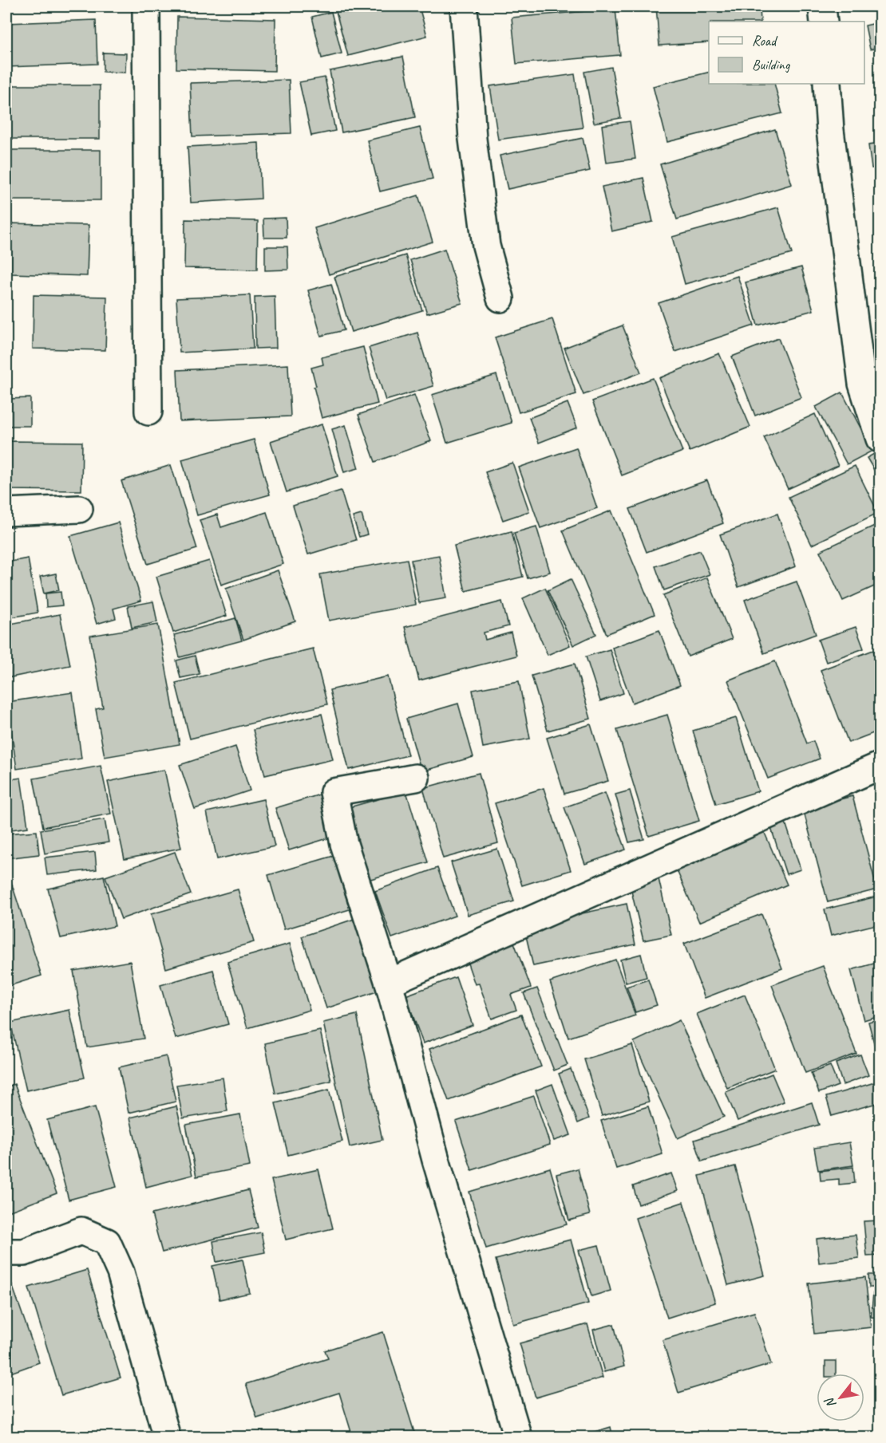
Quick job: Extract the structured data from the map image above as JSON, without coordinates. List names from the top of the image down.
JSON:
{
  "legend": ["Road", "Building"],
  "north": "bottom left"
}
